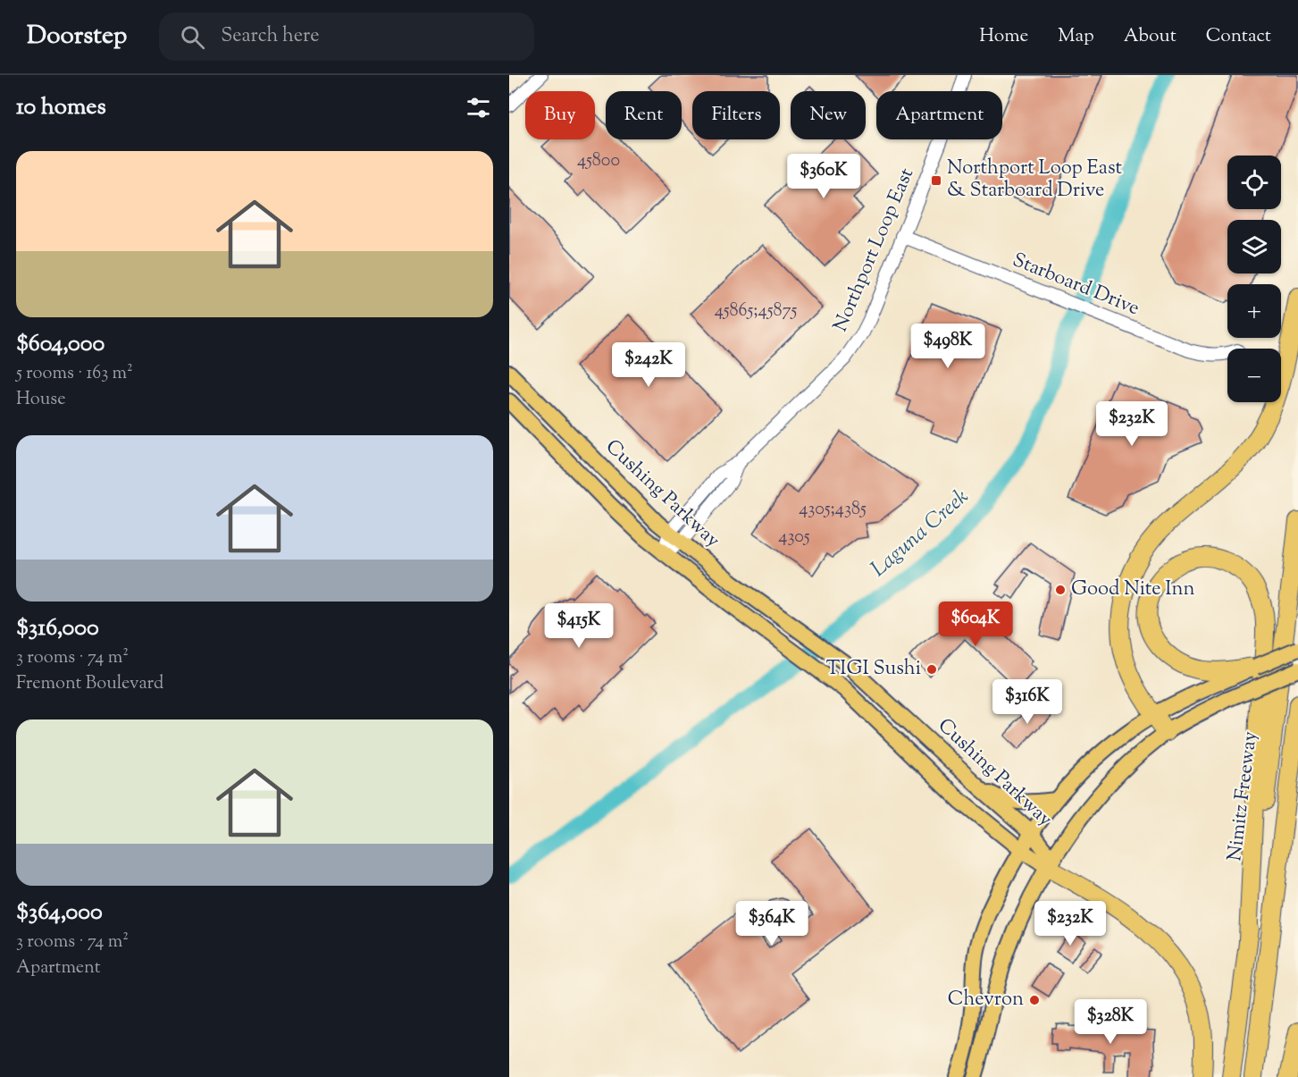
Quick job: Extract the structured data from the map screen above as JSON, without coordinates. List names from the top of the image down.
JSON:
{
  "streets": {
    "highway": ["Nimitz Freeway"],
    "main road": ["Cushing Parkway"],
    "street": ["Northport Loop East", "Starboard Drive"]
  },
  "crossings": [
    ["Northport Loop East", "Starboard Drive"],
    ["Northport Loop East", "Cushing Parkway"]
  ],
  "water": ["Laguna Creek"],
  "places": {
    "transit": ["Northport Loop East & Starboard Drive"],
    "other": ["Good Nite Inn", "TIGI Sushi", "Chevron"]
  },
  "house_numbers": [
    "45800",
    "45865;45875",
    "4305;4385",
    "4305"
  ],
  "page": {
    "header": "Doorstep",
    "search": "Search here",
    "nav": [
      "Home",
      "Map",
      "About",
      "Contact"
    ],
    "heading": "10 homes",
    "chip": [
      "Buy",
      "Rent",
      "Filters",
      "New",
      "Apartment"
    ],
    "list": [
      {
        "name": "$604,000",
        "note": "5 rooms · 163 m² · House"
      },
      {
        "name": "$316,000",
        "note": "3 rooms · 74 m² · Fremont Boulevard"
      },
      {
        "name": "$364,000",
        "note": "3 rooms · 74 m² · Apartment"
      }
    ],
    "price": [
      "$360K",
      "$498K",
      "$242K",
      "$232K",
      "$604K",
      "$415K",
      "$316K",
      "$364K",
      "$232K",
      "$328K"
    ],
    "map_buttons": ["+", "−"]
  }
}
